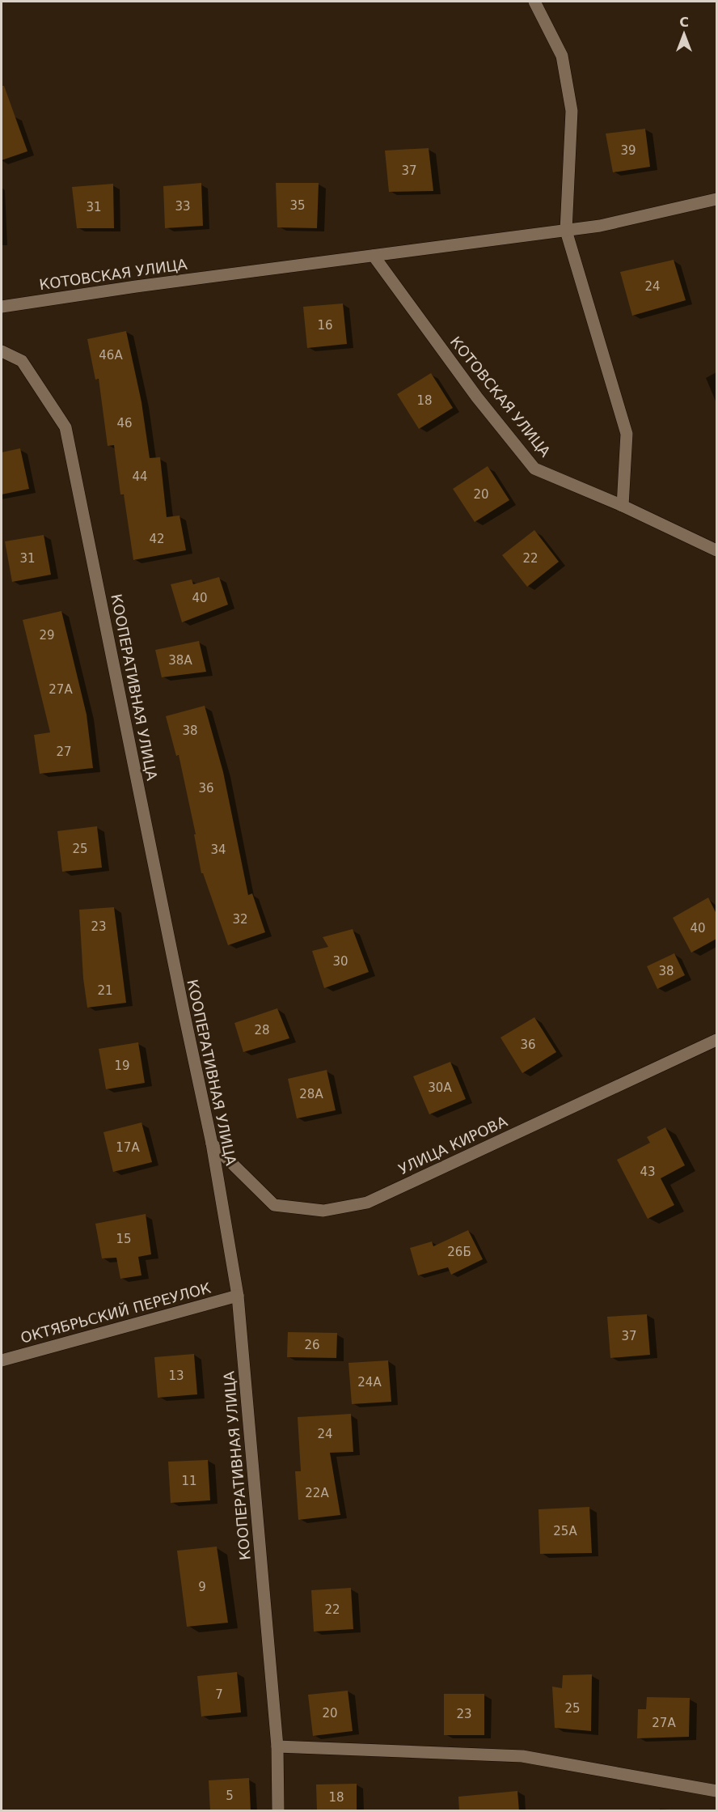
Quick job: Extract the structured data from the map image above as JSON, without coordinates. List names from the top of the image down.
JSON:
{
  "streets": {
    "street": [
      "КОТОВСКАЯ УЛИЦА",
      "КООПЕРАТИВНАЯ УЛИЦА",
      "УЛИЦА КИРОВА",
      "ОКТЯБРЬСКИЙ ПЕРЕУЛОК"
    ]
  },
  "crossings": [
    ["КООПЕРАТИВНАЯ УЛИЦА", "УЛИЦА КИРОВА"],
    ["КООПЕРАТИВНАЯ УЛИЦА", "ОКТЯБРЬСКИЙ ПЕРЕУЛОК"]
  ],
  "house_numbers": [
    "39",
    "37",
    "35",
    "33",
    "31",
    "24",
    "16",
    "46А",
    "18",
    "46",
    "44",
    "20",
    "42",
    "31",
    "22",
    "40",
    "29",
    "38А",
    "27А",
    "38",
    "27",
    "36",
    "25",
    "34",
    "32",
    "23",
    "40",
    "30",
    "38",
    "21",
    "28",
    "36",
    "19",
    "30А",
    "28А",
    "17А",
    "43",
    "15",
    "26Б",
    "37",
    "26",
    "13",
    "24А",
    "24",
    "11",
    "22А",
    "25А",
    "9",
    "22",
    "7",
    "25",
    "20",
    "23",
    "27А",
    "5",
    "18"
  ],
  "north": "top"
}
